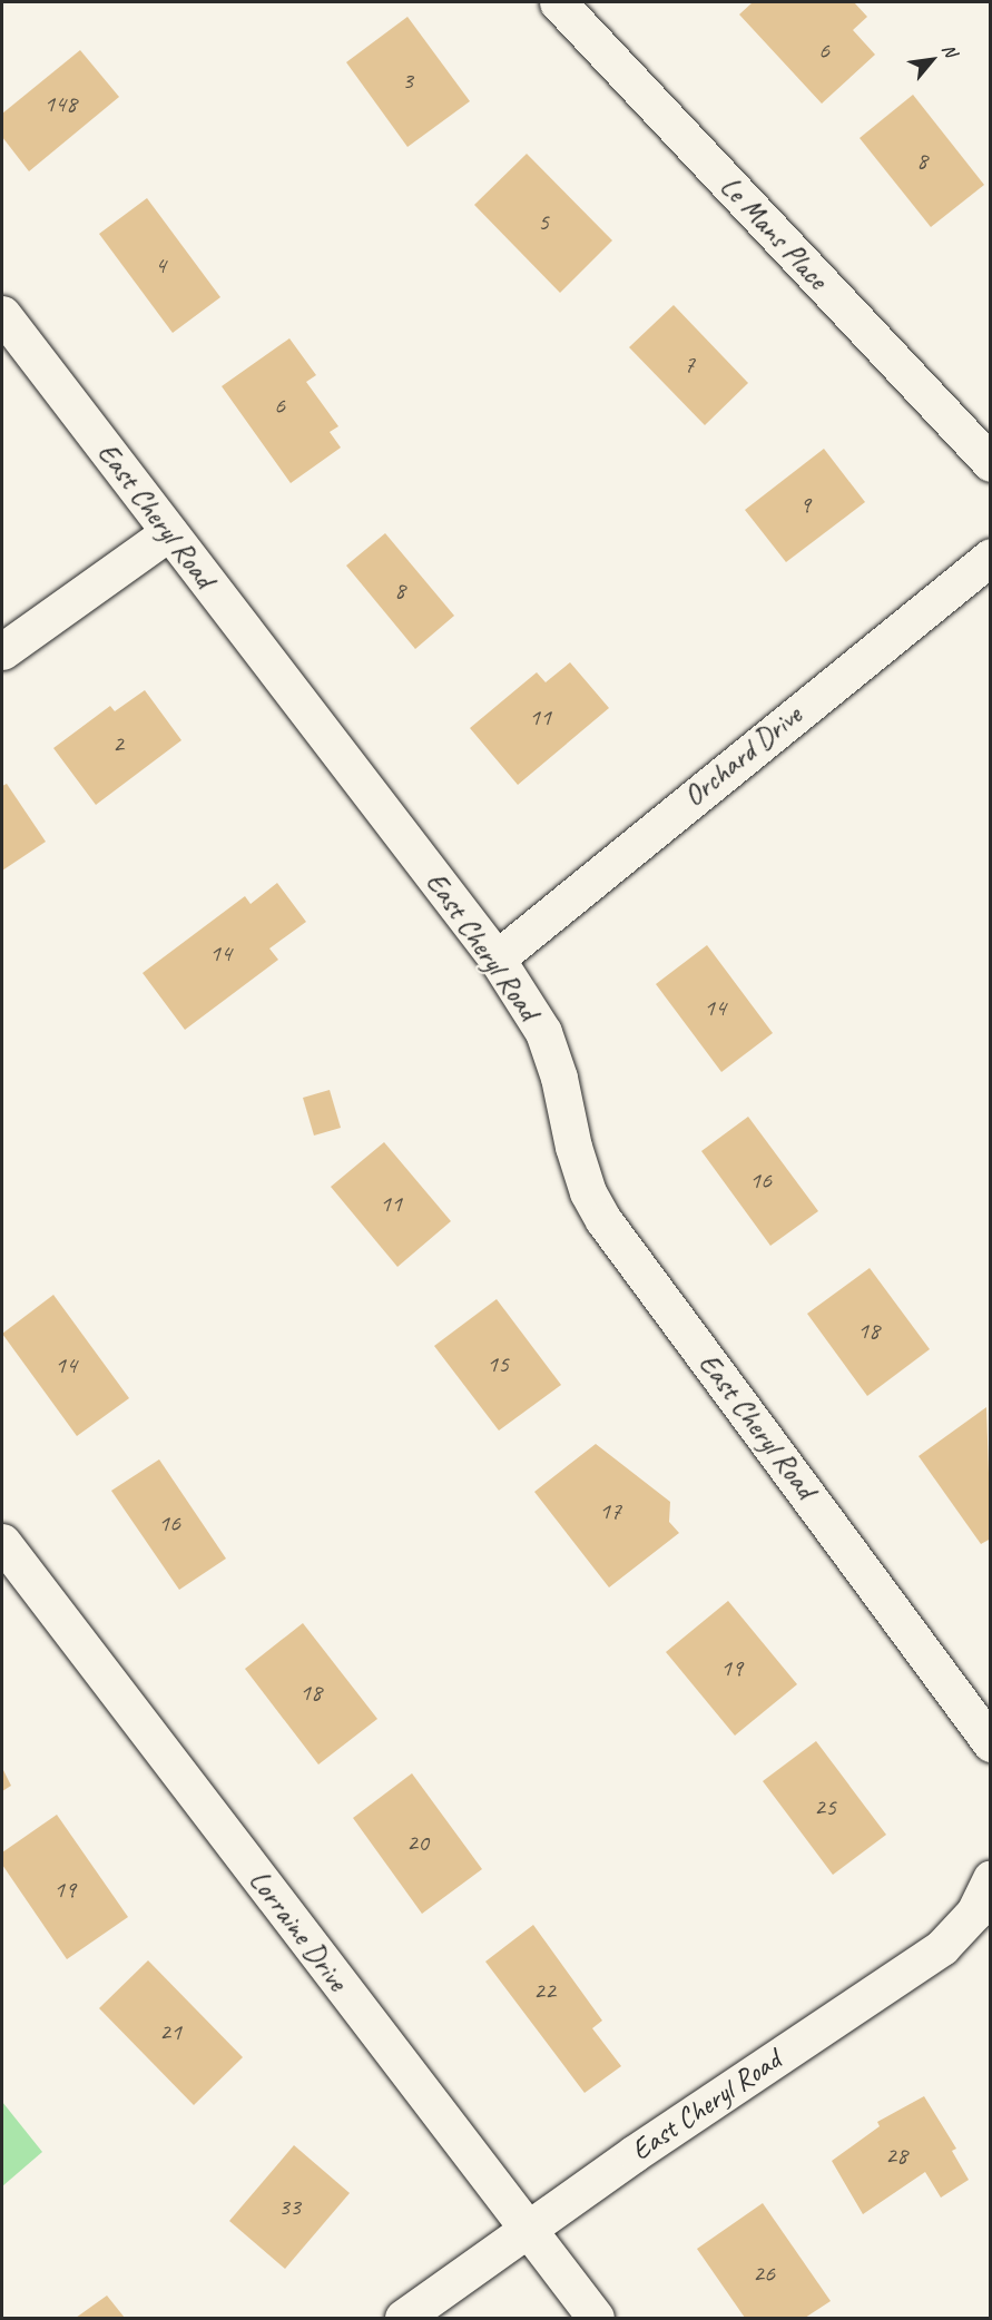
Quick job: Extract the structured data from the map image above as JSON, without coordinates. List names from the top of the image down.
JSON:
{
  "streets": {
    "street": [
      "Le Mans Place",
      "East Cheryl Road",
      "Orchard Drive",
      "Lorraine Drive"
    ]
  },
  "crossings": [
    ["East Cheryl Road", "Orchard Drive"],
    ["East Cheryl Road", "Lorraine Drive"]
  ],
  "house_numbers": [
    "6",
    "3",
    "148",
    "8",
    "5",
    "4",
    "7",
    "6",
    "9",
    "8",
    "11",
    "2",
    "14",
    "14",
    "16",
    "11",
    "18",
    "15",
    "14",
    "17",
    "16",
    "19",
    "18",
    "25",
    "20",
    "19",
    "22",
    "21",
    "28",
    "33",
    "26"
  ],
  "north": "top right"
}
